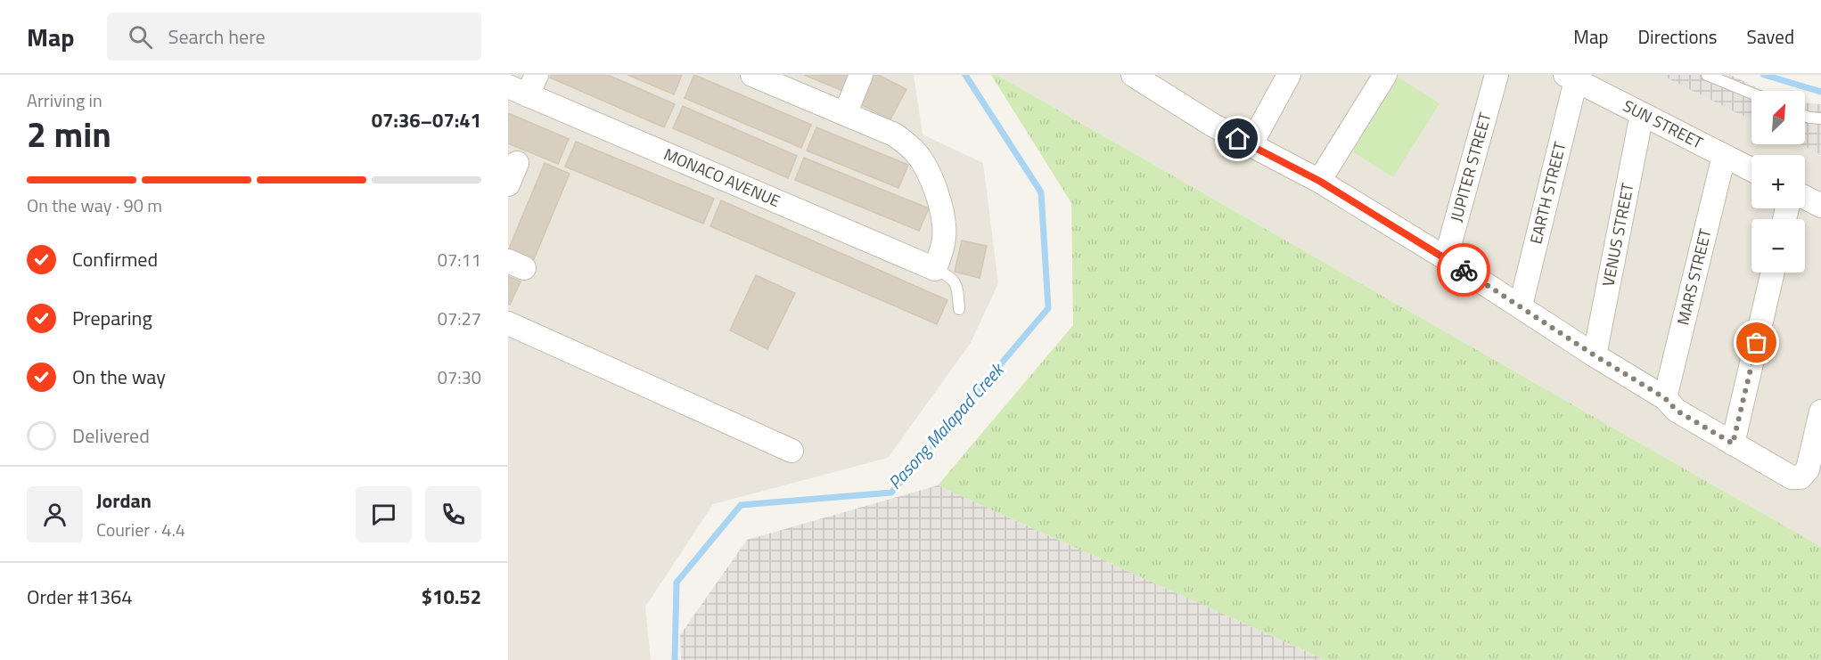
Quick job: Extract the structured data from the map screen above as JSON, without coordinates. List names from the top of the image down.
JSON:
{
  "streets": {
    "street": [
      "SUN STREET",
      "JUPITER STREET",
      "MONACO AVENUE",
      "EARTH STREET",
      "VENUS STREET",
      "MARS STREET"
    ]
  },
  "crossings": [
    ["SUN STREET", "EARTH STREET"],
    ["SUN STREET", "VENUS STREET"],
    ["SUN STREET", "MARS STREET"]
  ],
  "water": ["Pasong Malapad Creek"],
  "north": "top right",
  "page": {
    "header": "Map",
    "search": "Search here",
    "nav": ["Map", "Directions", "Saved"],
    "heading": ["2 min", "Arriving in", "07:36–07:41"],
    "panel": [
      "Jordan",
      "Courier · 4.4",
      "Order #1364",
      "$10.52"
    ],
    "map_buttons": ["+", "−"],
    "bar": "On the way · 90 m",
    "list": [
      ["Confirmed", "07:11"],
      ["Preparing", "07:27"],
      ["On the way", "07:30"],
      "Delivered"
    ]
  }
}
